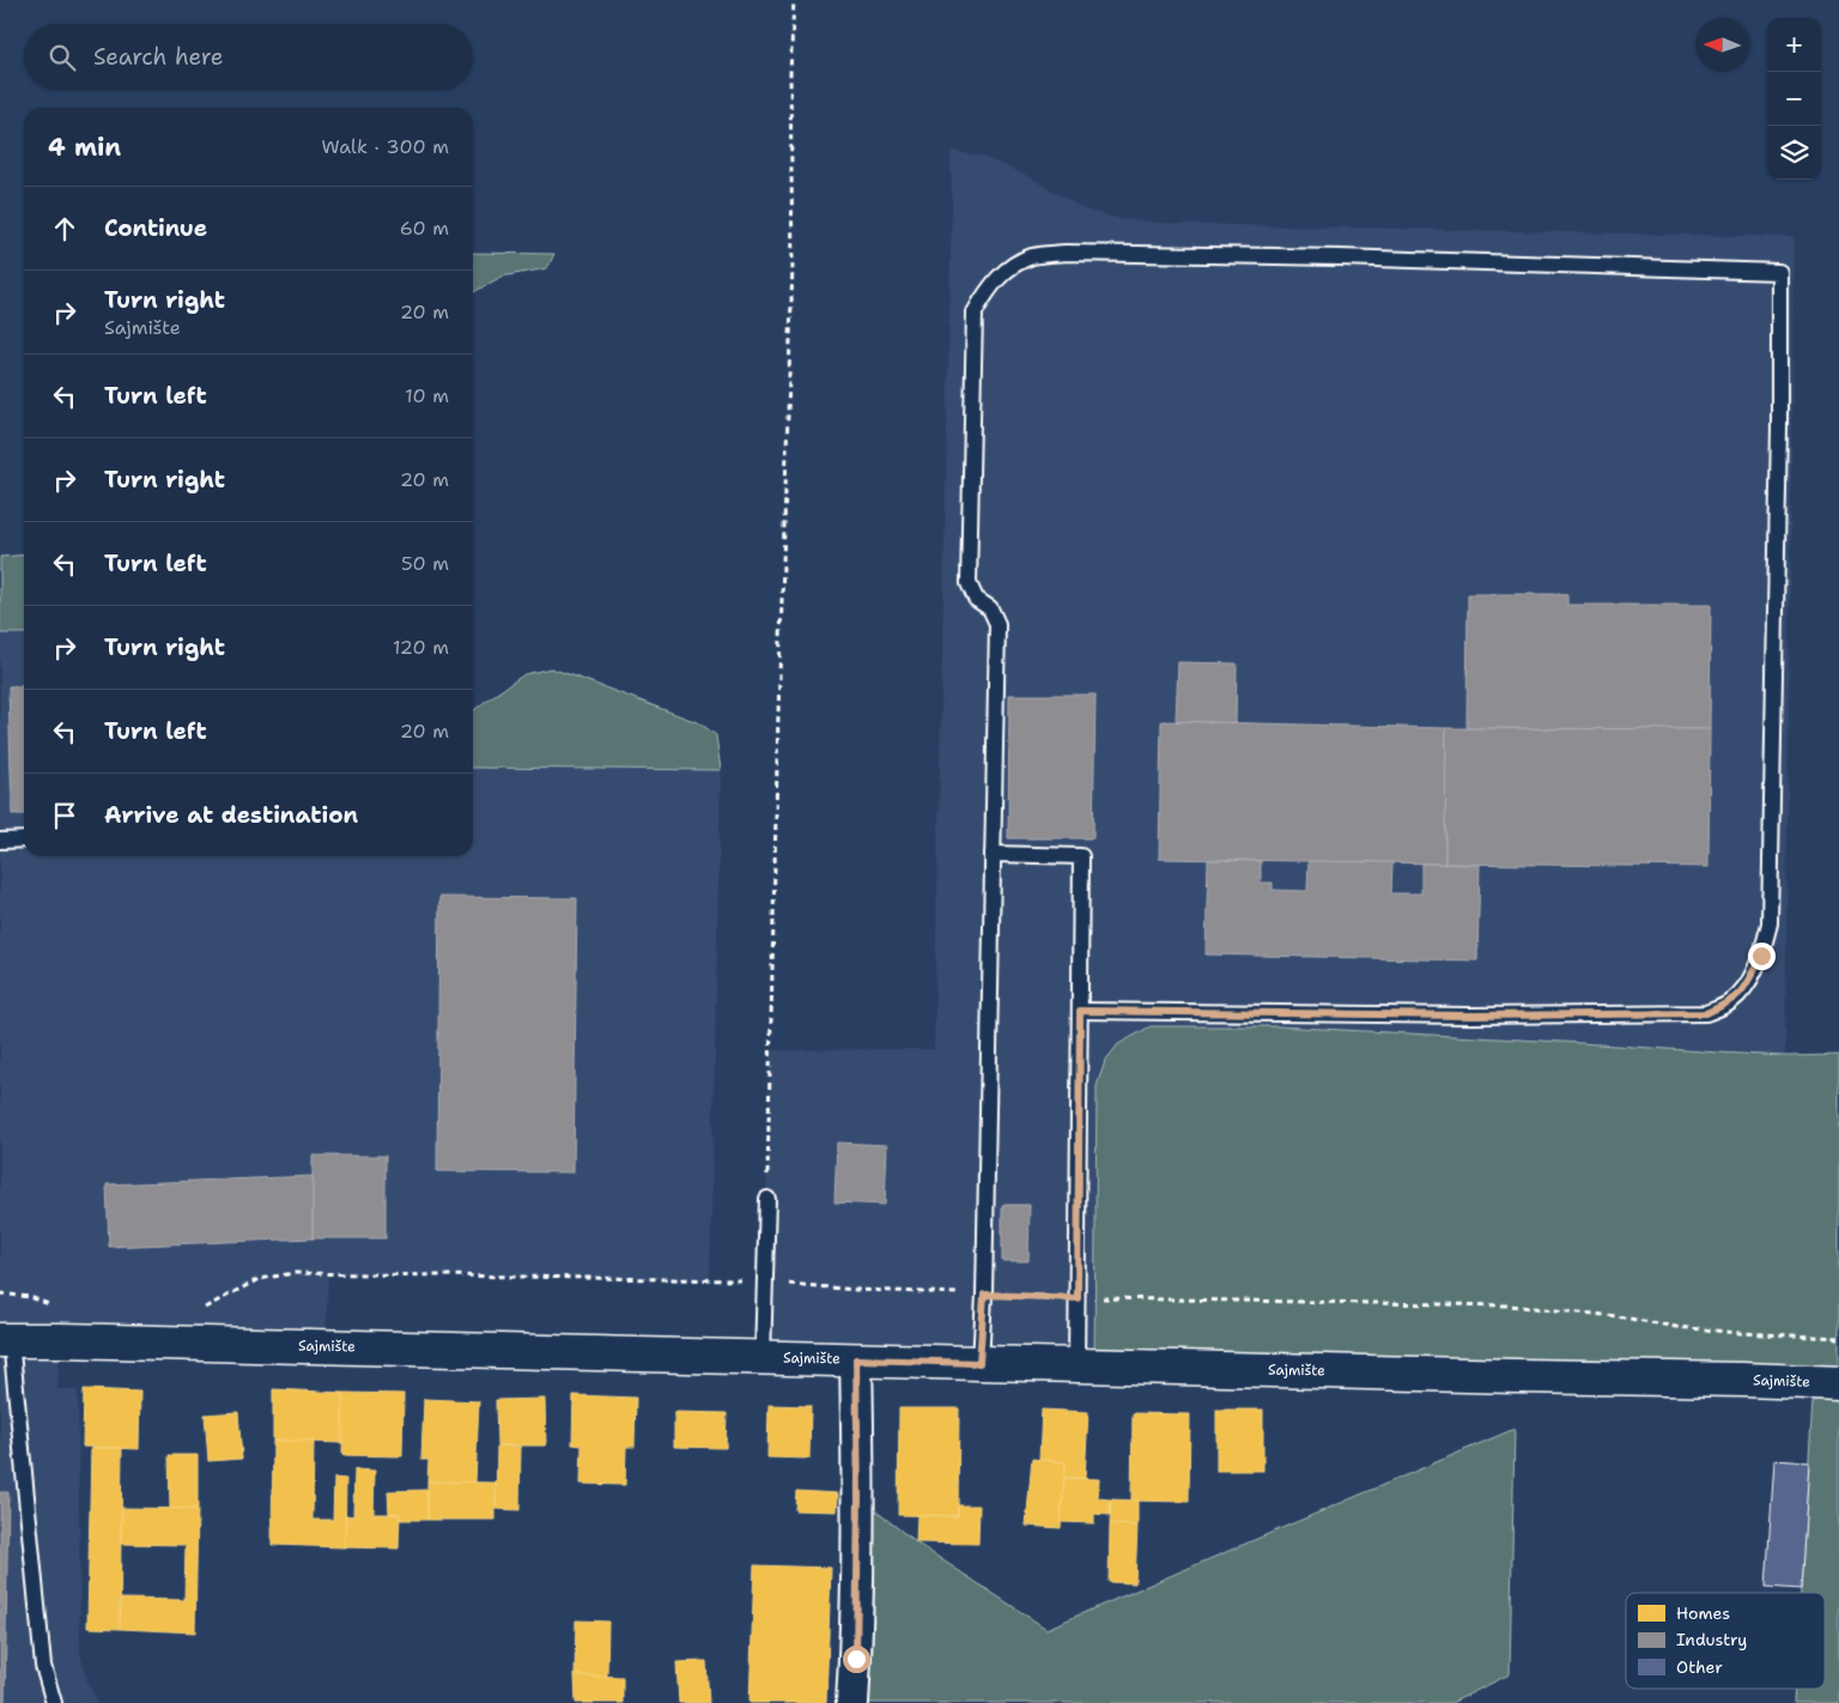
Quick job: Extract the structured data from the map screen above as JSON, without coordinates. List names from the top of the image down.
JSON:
{
  "streets": {
    "main road": ["Sajmište"]
  },
  "legend": ["Homes", "Industry", "Other"],
  "north": "left",
  "page": {
    "map_buttons": ["+", "−"],
    "search": "Search here",
    "heading": ["4 min", "Walk · 300 m"],
    "list": [
      ["Continue", "60 m"],
      ["Turn right", "Sajmište", "20 m"],
      ["Turn left", "10 m"],
      ["Turn right", "20 m"],
      ["Turn left", "50 m"],
      ["Turn right", "120 m"],
      ["Turn left", "20 m"],
      "Arrive at destination"
    ]
  }
}
